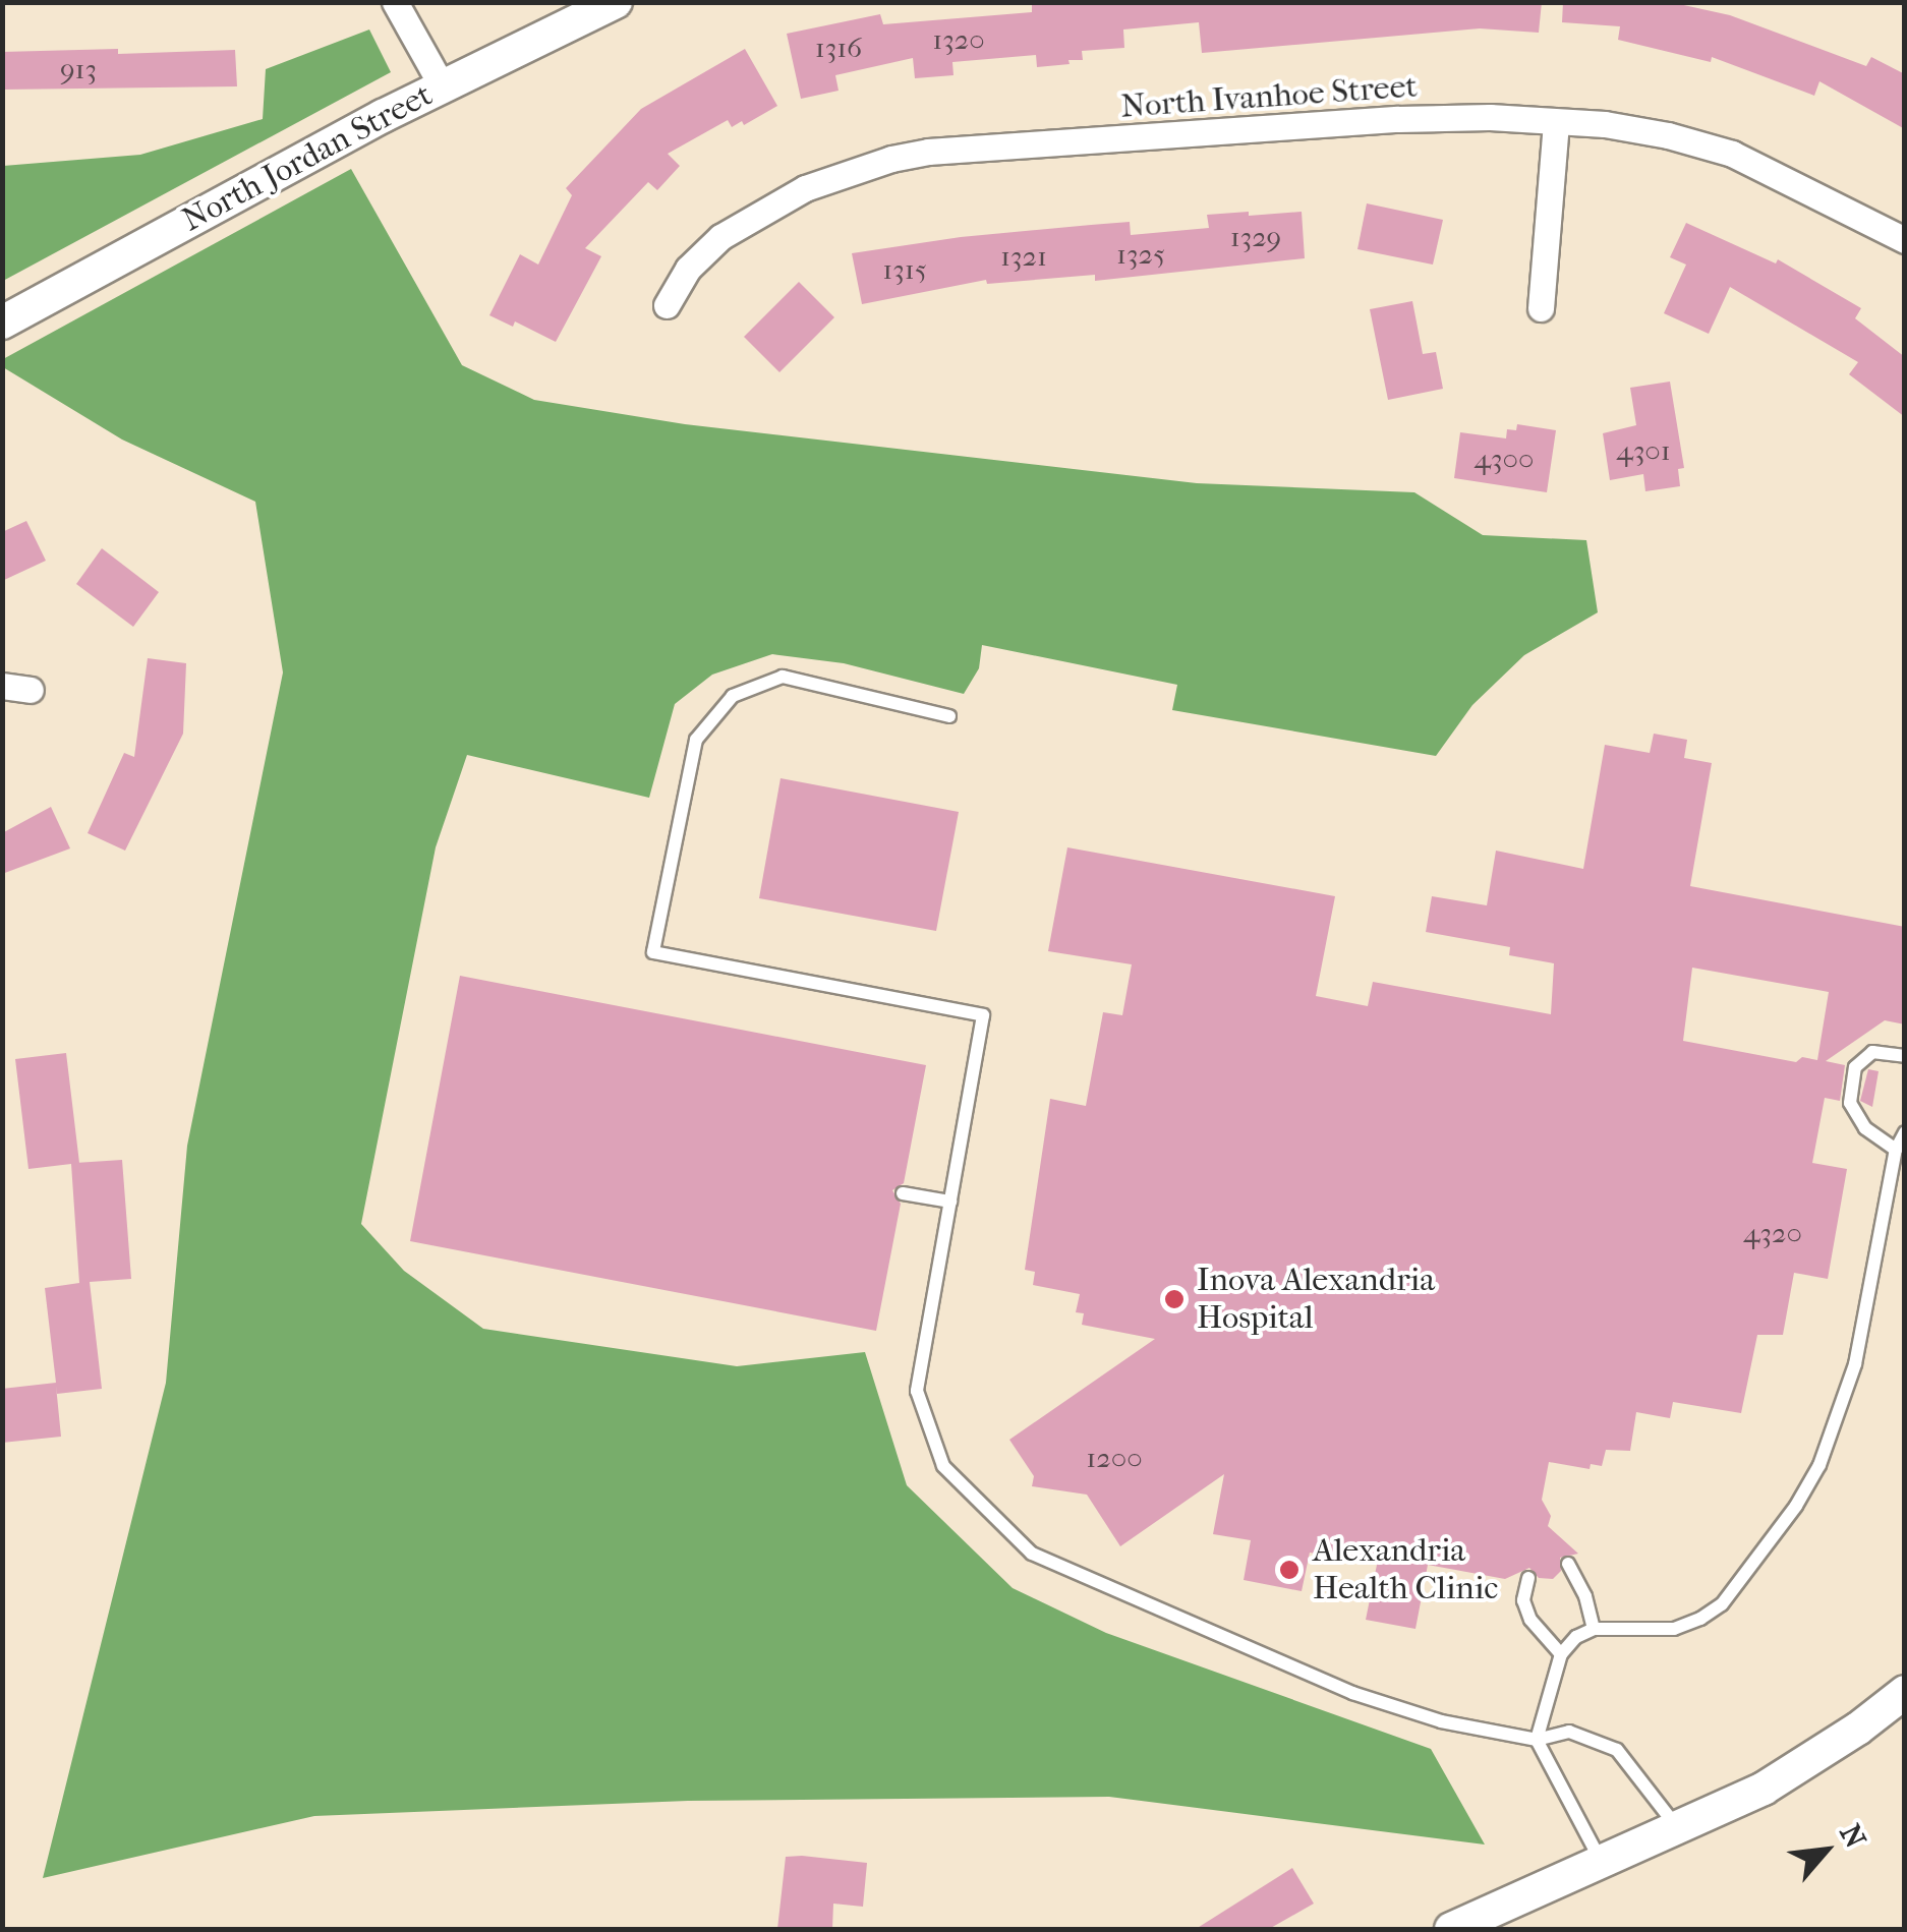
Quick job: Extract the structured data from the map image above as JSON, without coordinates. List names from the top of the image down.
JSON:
{
  "streets": {
    "street": ["North Ivanhoe Street", "North Jordan Street"]
  },
  "places": ["Inova Alexandria Hospital", "Alexandria Health Clinic"],
  "house_numbers": [
    "1320",
    "1316",
    "913",
    "1329",
    "1325",
    "1321",
    "1315",
    "4301",
    "4300",
    "4320",
    "1200"
  ],
  "north": "top right"
}
